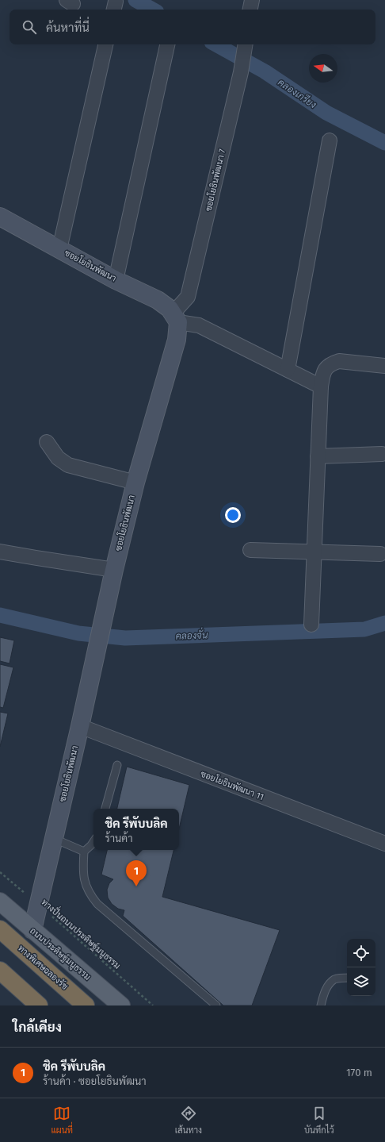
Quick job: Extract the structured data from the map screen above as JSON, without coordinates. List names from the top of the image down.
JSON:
{
  "streets": {
    "highway": ["ทางพิเศษฉลองรัช"],
    "main road": ["ถนนประดิษฐ์มนูธรรม"],
    "street": ["ซอยโยธินพัฒนา 7", "ซอยโยธินพัฒนา", "ซอยโยธินพัฒนา 11"],
    "path": ["ทางปั่นถนนประดิษฐ์มนูธรรม"]
  },
  "crossings": [
    ["ซอยโยธินพัฒนา 7", "ซอยโยธินพัฒนา"],
    ["ซอยโยธินพัฒนา", "ซอยโยธินพัฒนา 11"],
    ["ซอยโยธินพัฒนา", "ทางปั่นถนนประดิษฐ์มนูธรรม"],
    ["ซอยโยธินพัฒนา", "ถนนประดิษฐ์มนูธรรม"]
  ],
  "water": ["คลองเกรียง", "คลองจั่น"],
  "north": "left",
  "page": {
    "search": "ค้นหาที่นี่",
    "popup": ["ชิค รีพับบลิค", "ร้านค้า"],
    "pins": "1",
    "heading": "ใกล้เคียง",
    "list": [
      {
        "mark": "1",
        "name": "ชิค รีพับบลิค",
        "note": "ร้านค้า · ซอยโยธินพัฒนา",
        "value": "170 m"
      }
    ],
    "nav": ["แผนที่", "เส้นทาง", "บันทึกไว้"]
  }
}
